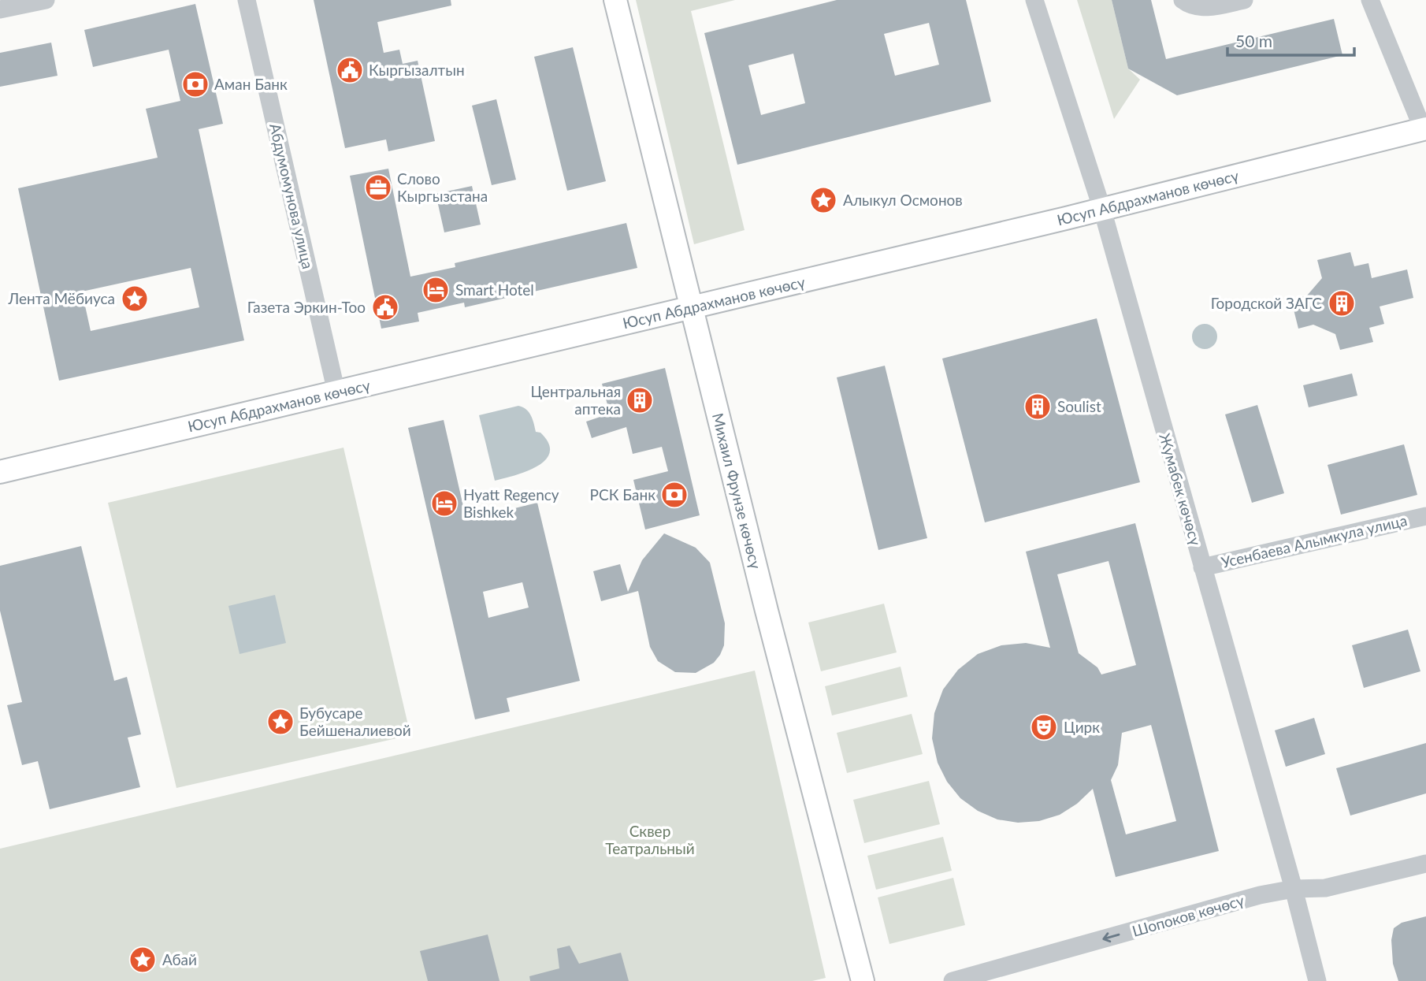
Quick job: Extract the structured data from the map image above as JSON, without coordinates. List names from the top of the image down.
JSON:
{
  "streets": {
    "main road": ["Юсуп Абдрахманов көчөсү", "Михаил Фрунзе көчөсү"],
    "street": [
      "Абдумомунова улица",
      "Жумабек көчөсү",
      "Усенбаева Алымкула улица",
      "Шопоков көчөсү"
    ]
  },
  "crossings": [
    ["Абдумомунова улица", "Юсуп Абдрахманов көчөсү"],
    ["Юсуп Абдрахманов көчөсү", "Жумабек көчөсү"],
    ["Юсуп Абдрахманов көчөсү", "Михаил Фрунзе көчөсү"],
    ["Жумабек көчөсү", "Усенбаева Алымкула улица"],
    ["Жумабек көчөсү", "Шопоков көчөсү"]
  ],
  "one_way": ["Шопоков көчөсү"],
  "parks": ["Сквер Театральный"],
  "places": {
    "public building": ["Кыргызалтын", "Газета Эркин-Тоо"],
    "bank": ["Аман Банк", "РСК Банк"],
    "office": ["Слово Кыргызстана"],
    "place": [
      "Алыкул Осмонов",
      "Лента Мёбиуса",
      "Бубусаре Бейшеналиевой",
      "Абай"
    ],
    "hotel": ["Smart Hotel", "Hyatt Regency Bishkek"],
    "building": ["Городской ЗАГС", "Центральная аптека", "Soulist"],
    "theatre": ["Цирк"]
  },
  "scale_bar": "50 m"
}
